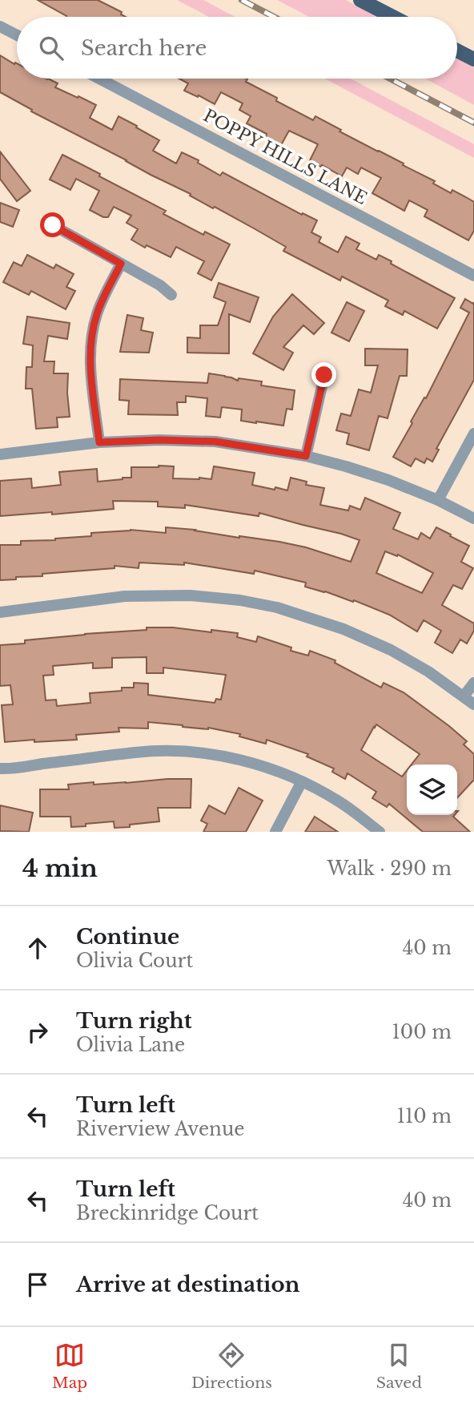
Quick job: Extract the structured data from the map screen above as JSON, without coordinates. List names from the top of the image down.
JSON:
{
  "streets": {
    "street": ["POPPY HILLS LANE"]
  },
  "page": {
    "search": "Search here",
    "heading": ["4 min", "Walk · 290 m"],
    "list": [
      ["Continue", "Olivia Court", "40 m"],
      ["Turn right", "Olivia Lane", "100 m"],
      ["Turn left", "Riverview Avenue", "110 m"],
      ["Turn left", "Breckinridge Court", "40 m"],
      "Arrive at destination"
    ],
    "nav": ["Map", "Directions", "Saved"]
  }
}
